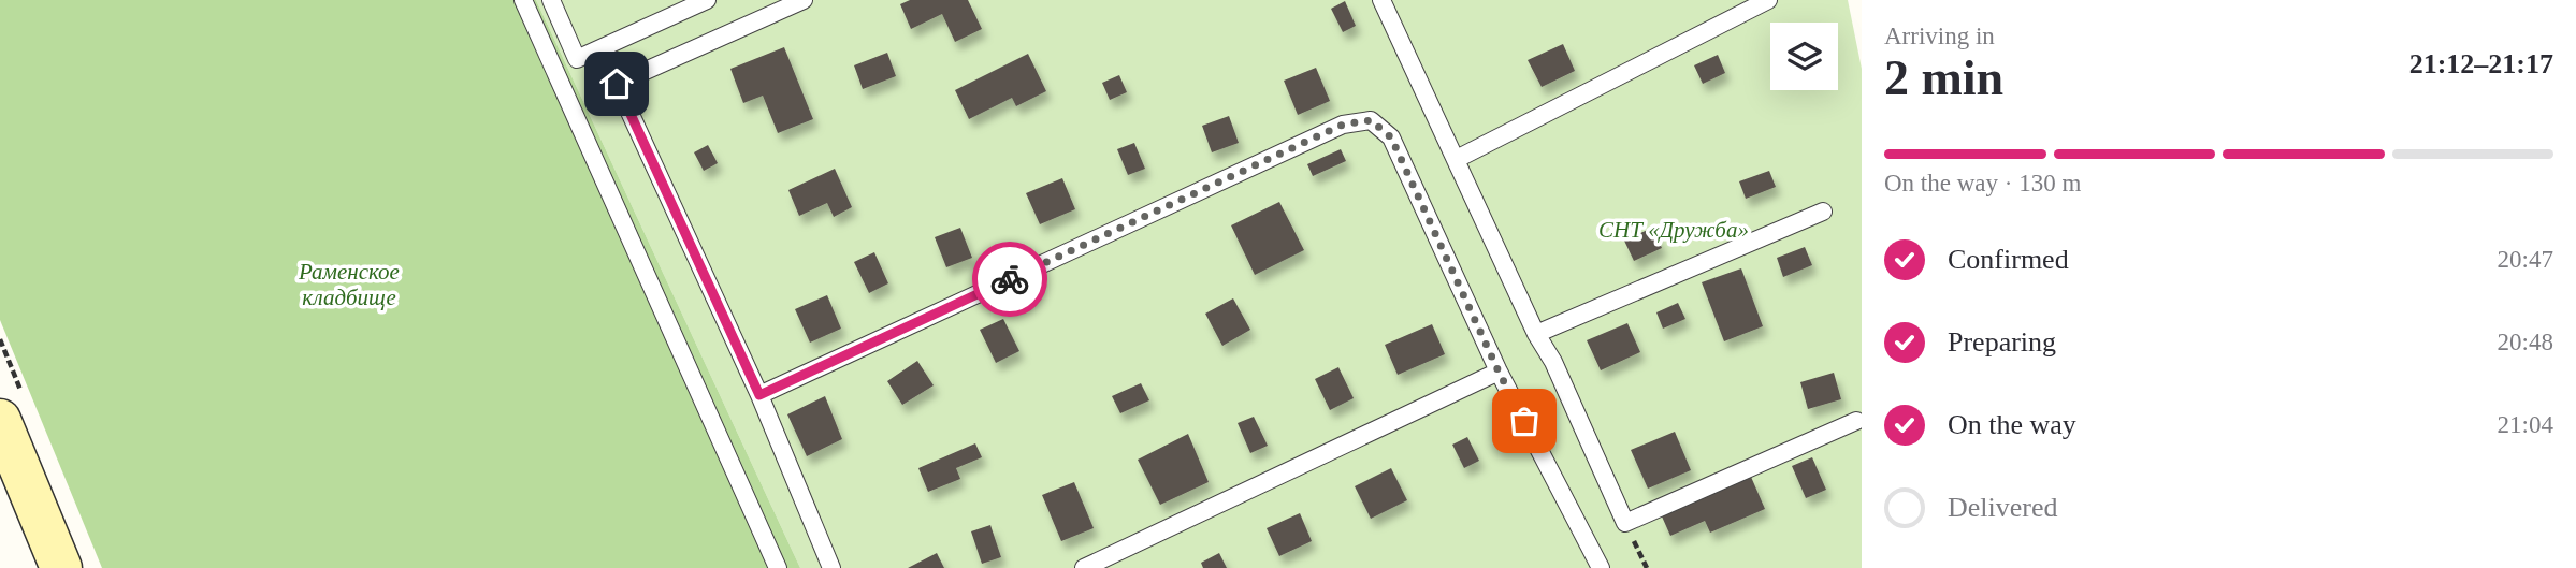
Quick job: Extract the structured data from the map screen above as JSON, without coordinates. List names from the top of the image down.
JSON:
{
  "parks": ["СНТ «Дружба»", "Раменское кладбище"],
  "page": {
    "heading": ["2 min", "Arriving in", "21:12–21:17"],
    "bar": "On the way · 130 m",
    "list": [
      ["Confirmed", "20:47"],
      ["Preparing", "20:48"],
      ["On the way", "21:04"],
      "Delivered"
    ]
  }
}
